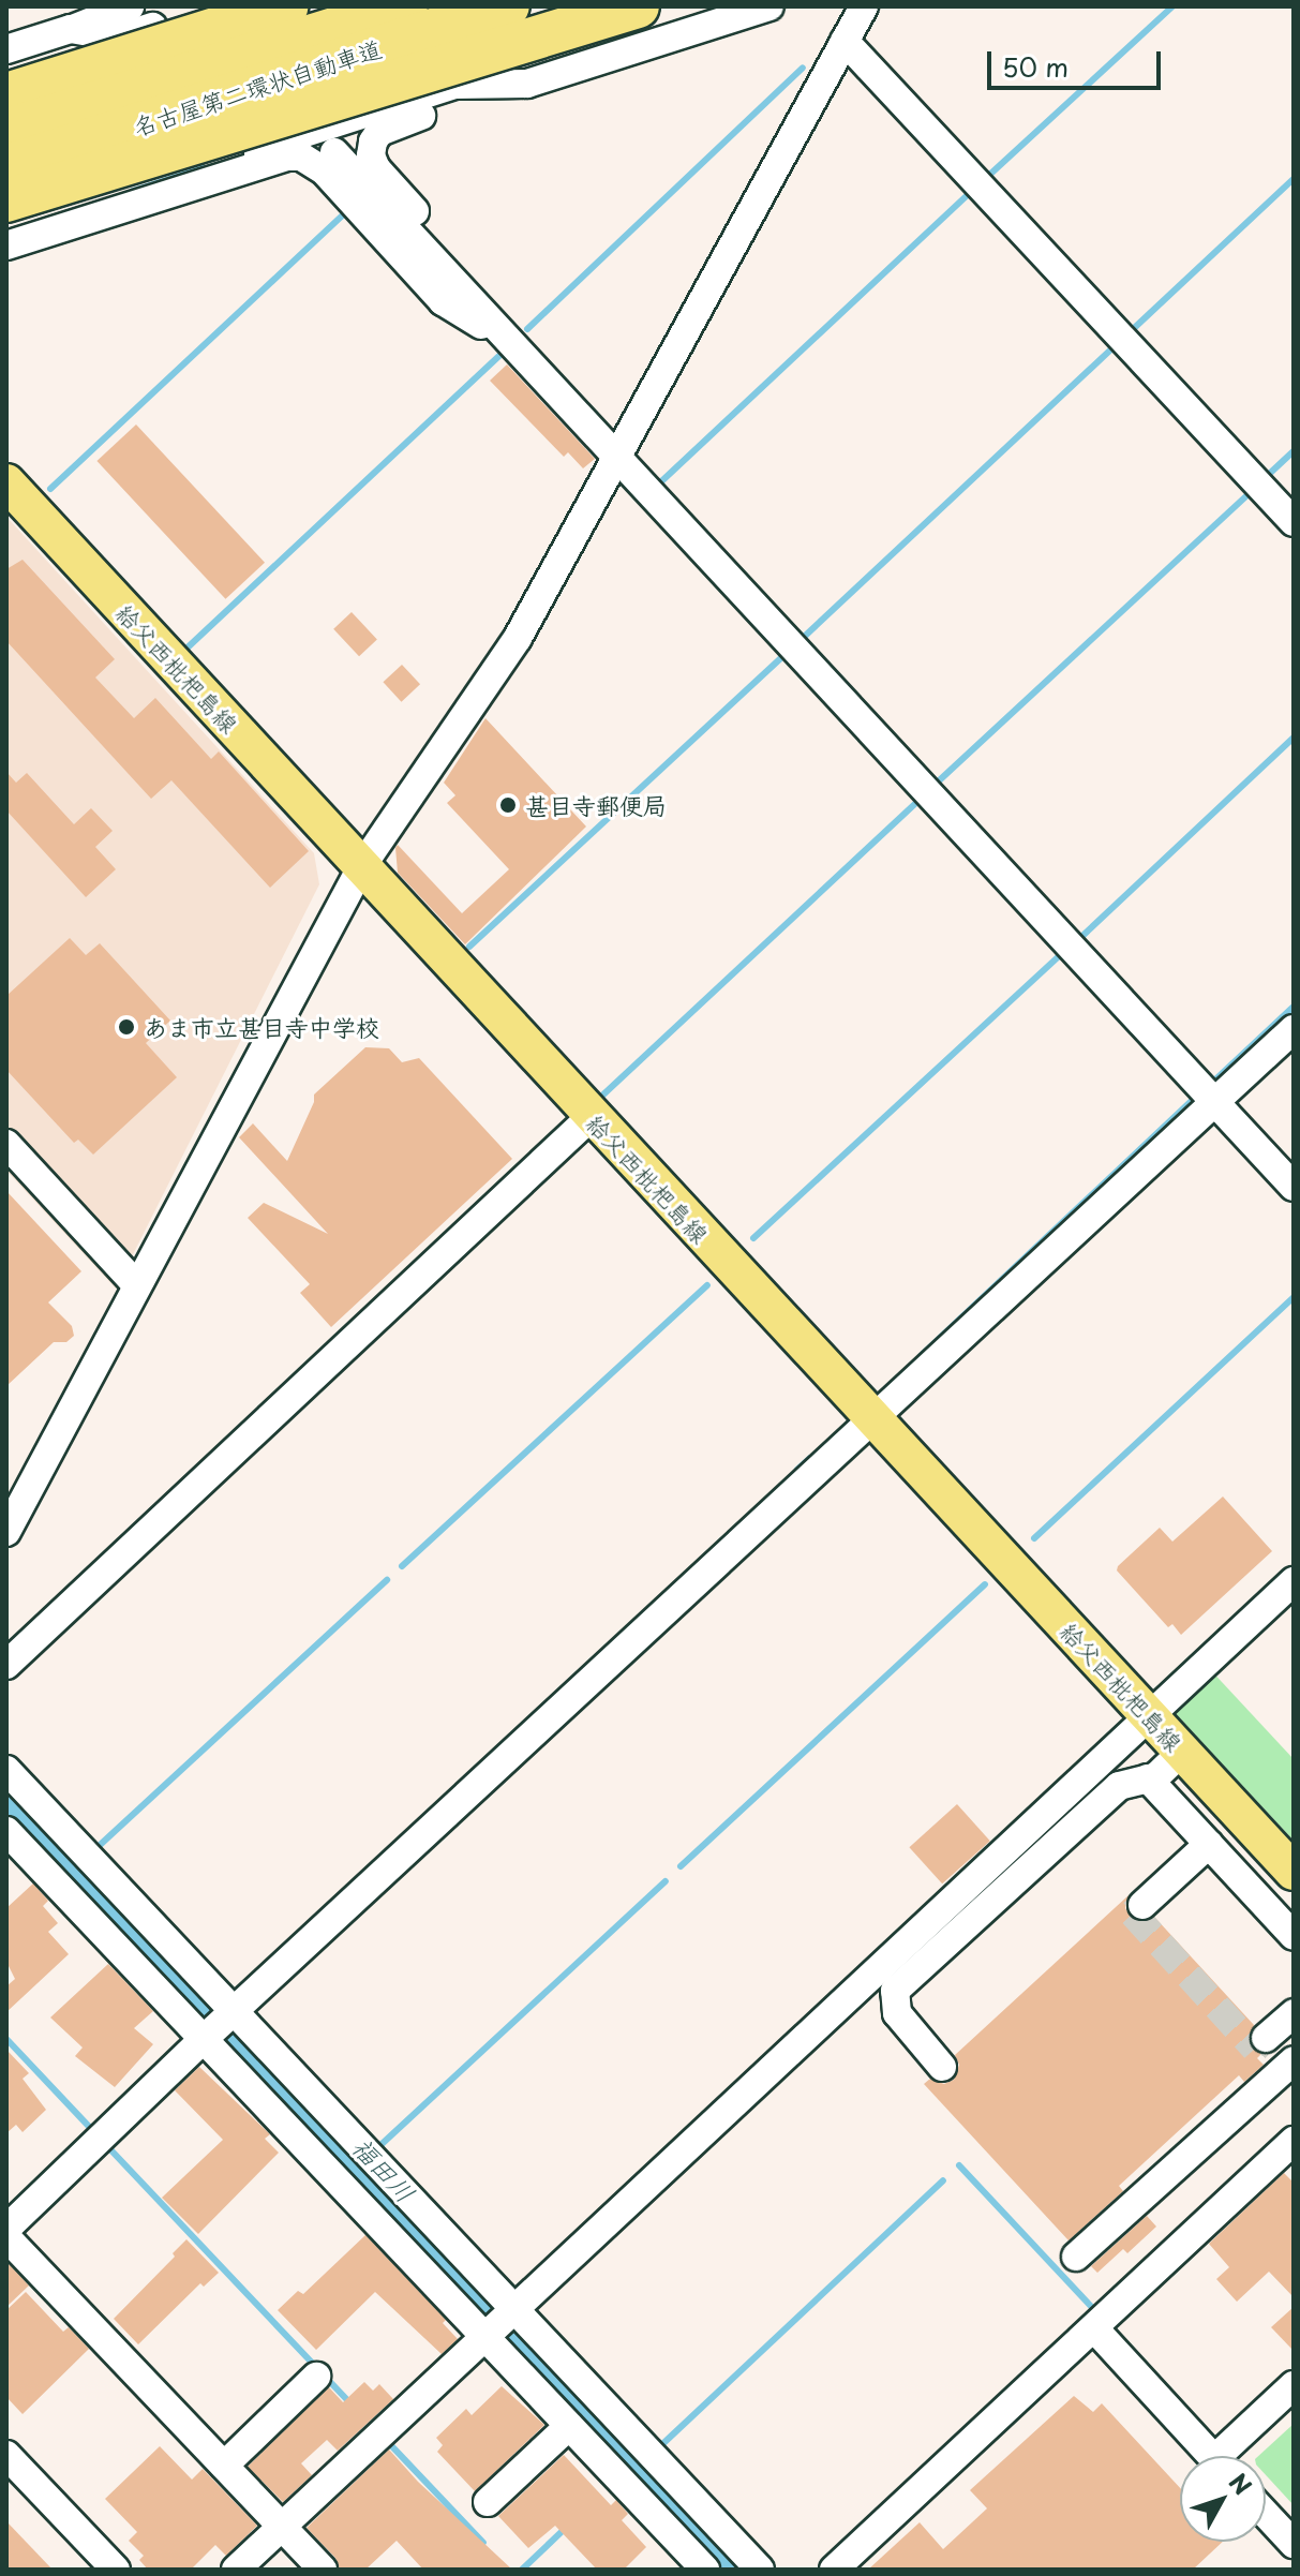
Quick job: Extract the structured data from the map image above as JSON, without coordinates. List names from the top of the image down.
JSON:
{
  "streets": {
    "highway": ["名古屋第二環状自動車道"],
    "main road": ["給父西枇杷島線"]
  },
  "water": ["福田川"],
  "places": ["甚目寺郵便局", "あま市立甚目寺中学校"],
  "scale_bar": "50 m",
  "north": "top right"
}
